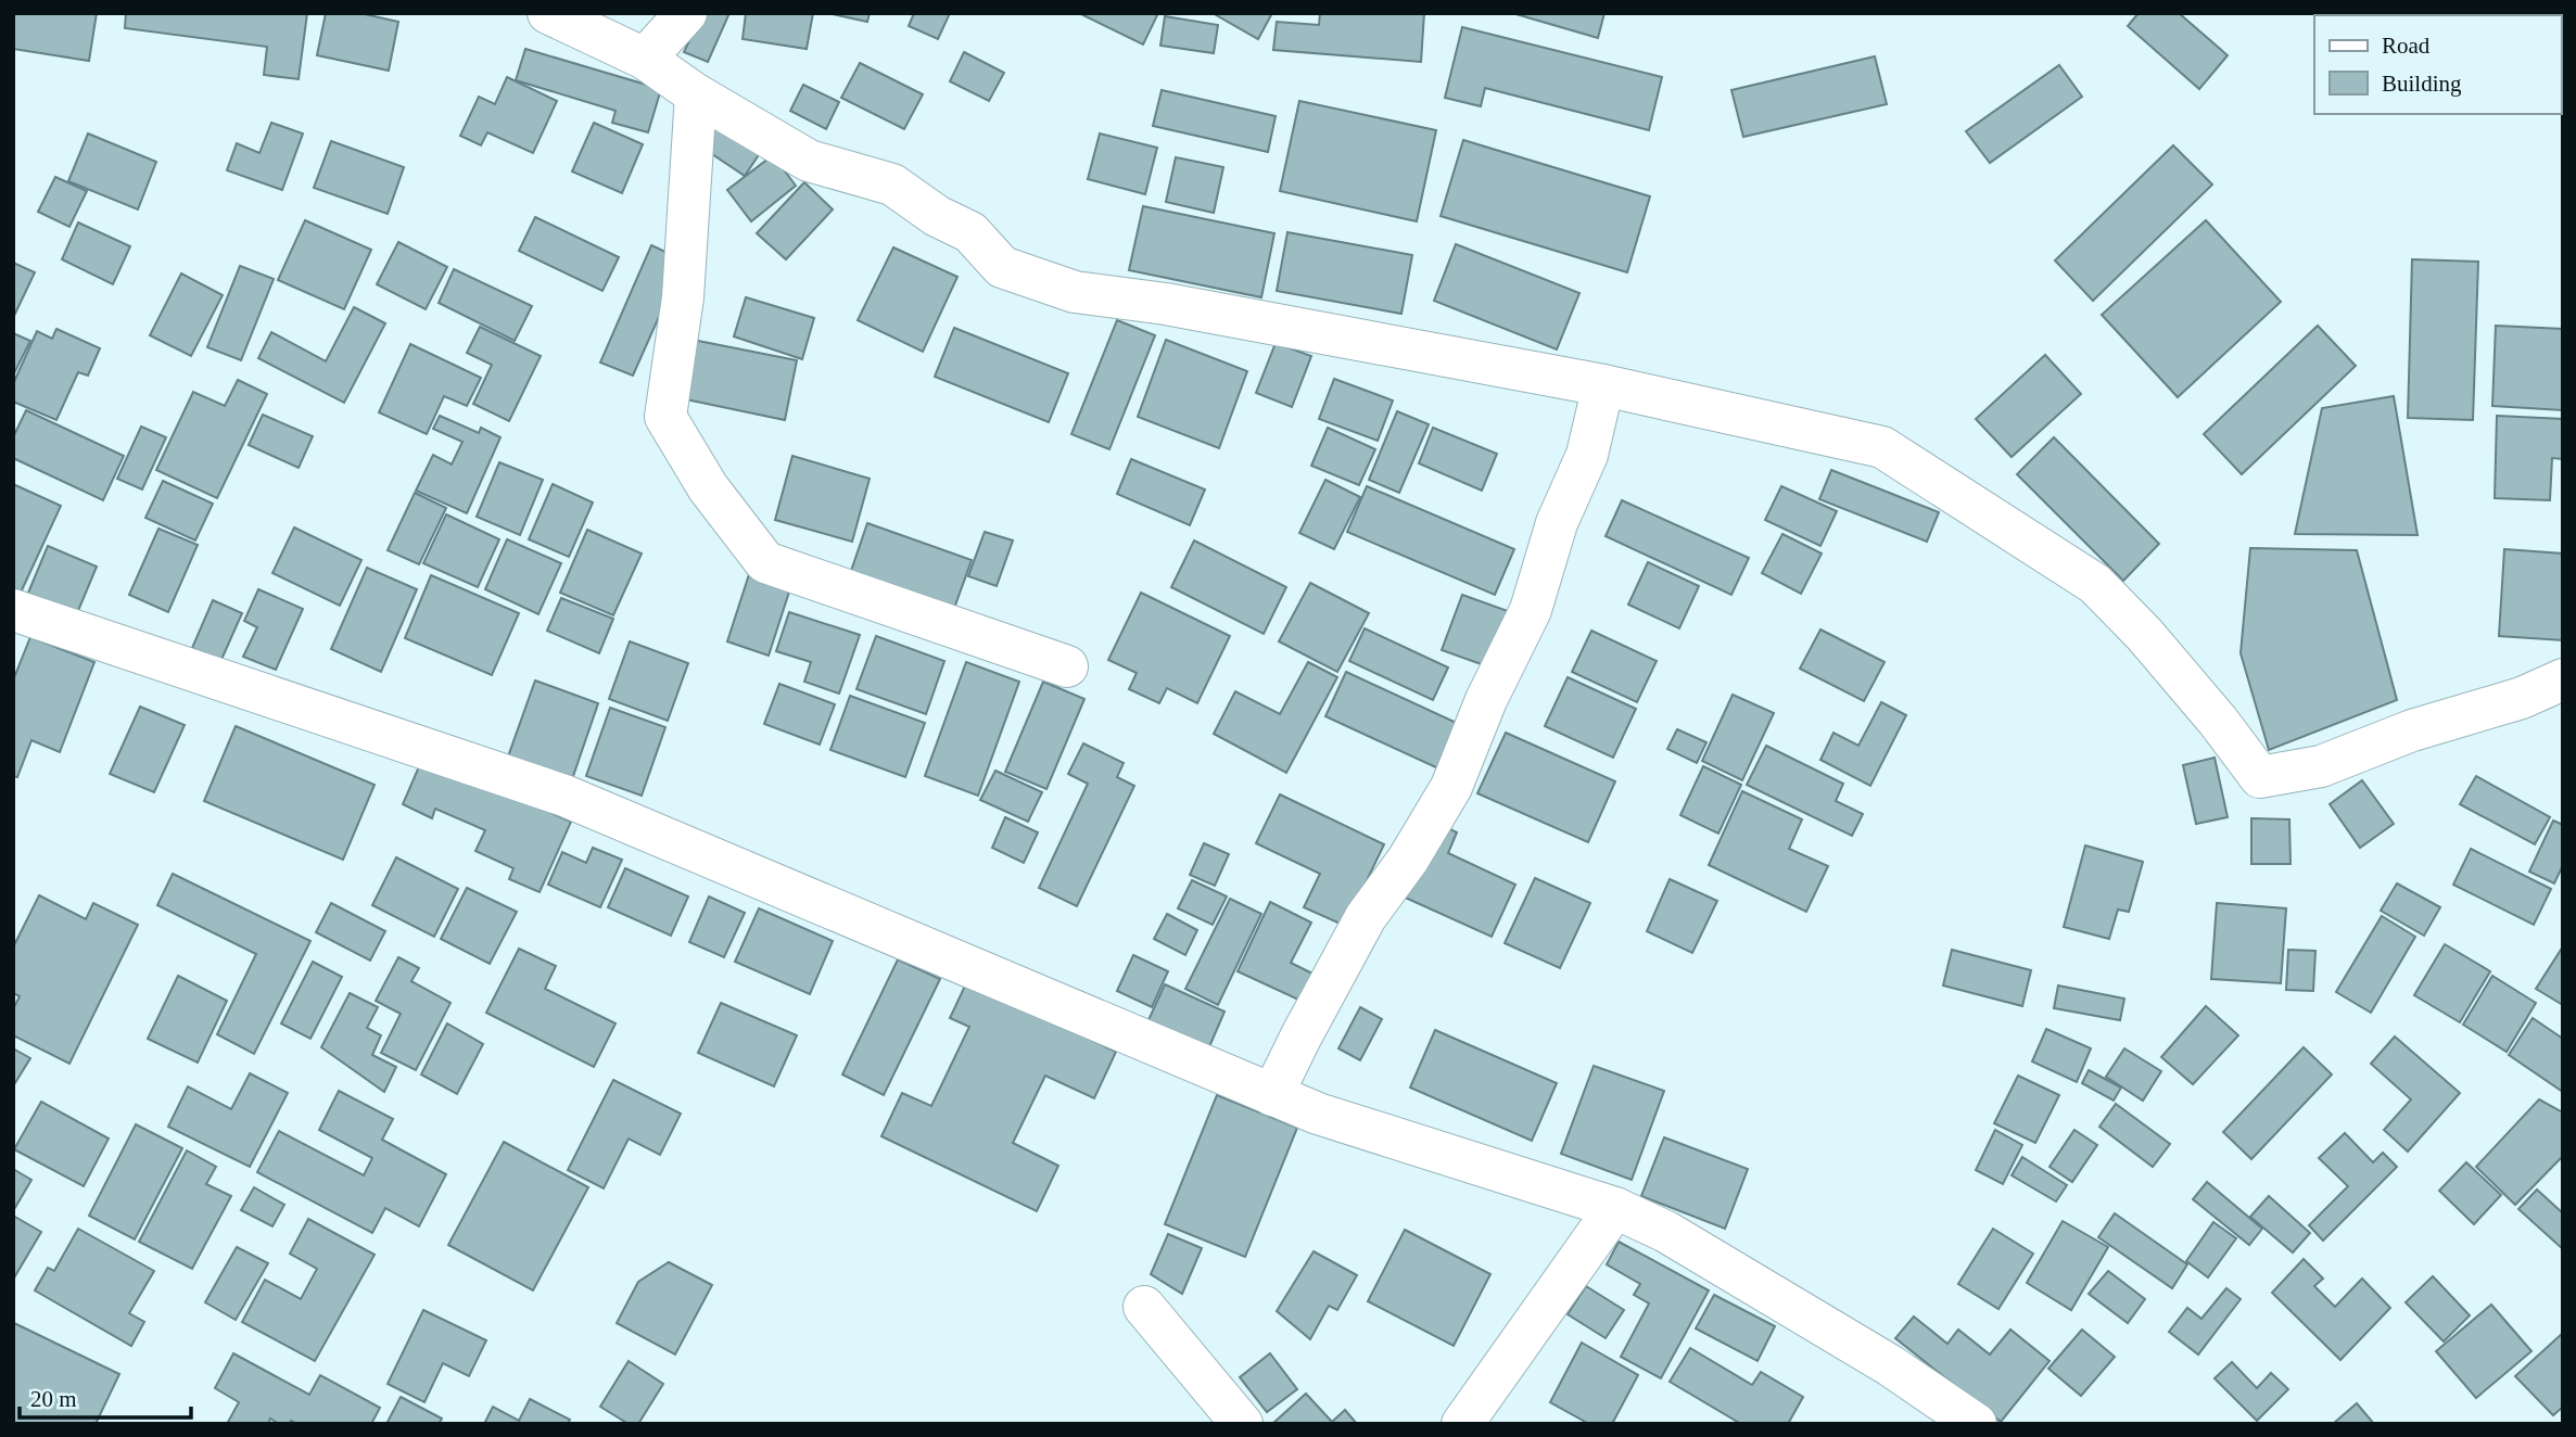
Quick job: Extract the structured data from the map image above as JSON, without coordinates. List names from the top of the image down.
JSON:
{
  "legend": ["Road", "Building"],
  "scale_bar": "20 m"
}
